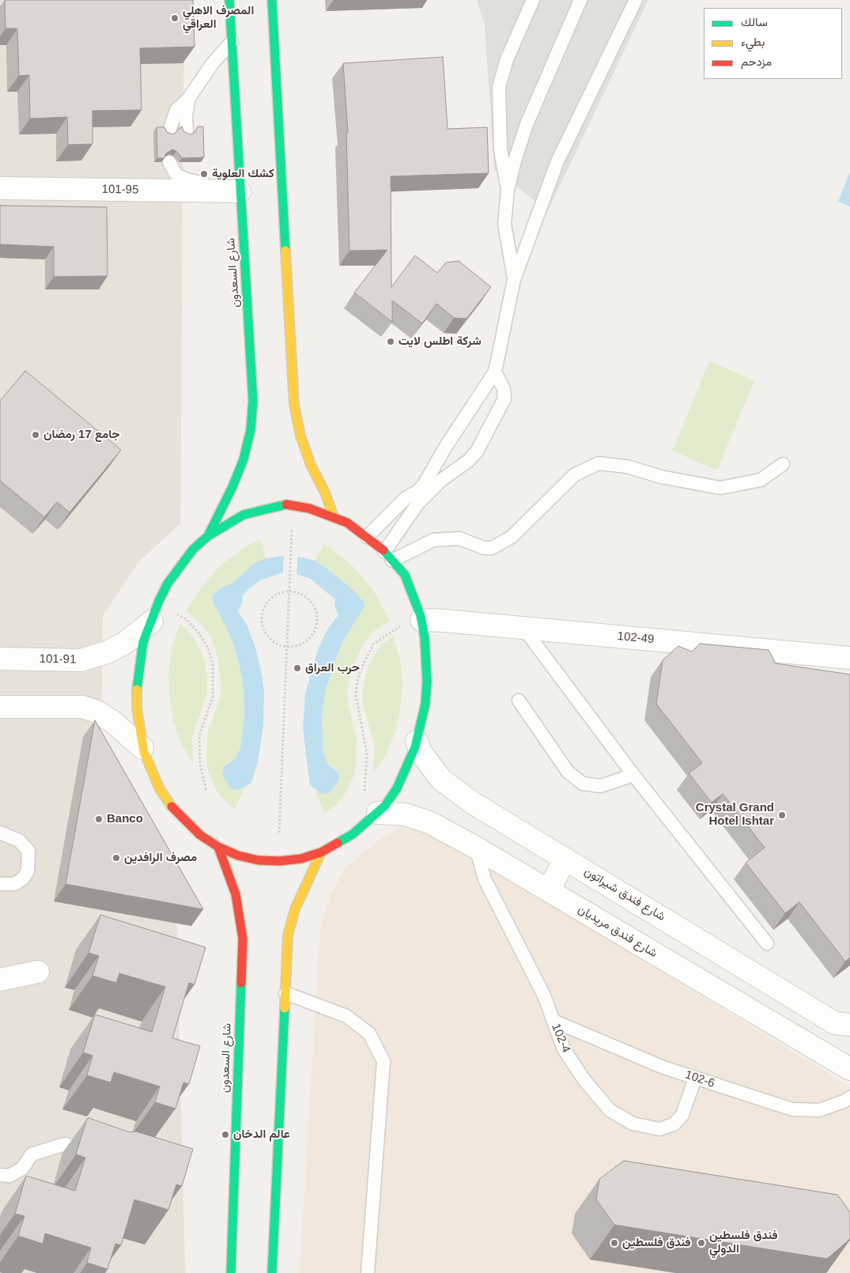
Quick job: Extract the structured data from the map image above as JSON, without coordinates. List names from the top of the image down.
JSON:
{
  "streets": {
    "main road": ["شارع السعدون"],
    "street": [
      "101-95",
      "102-49",
      "101-91",
      "شارع فندق شيراتون",
      "شارع فندق مريديان"
    ],
    "lane": ["102-4", "102-6"]
  },
  "crossings": [
    ["101-95", "شارع السعدون"],
    ["شارع فندق مريديان", "102-4"],
    ["102-4", "102-6"]
  ],
  "places": [
    "المصرف الاهلي العراقي",
    "كشك العلوية",
    "شركة اطلس لايت",
    "جامع 17 رمضان",
    "حرب العراق",
    "Crystal Grand Hotel Ishtar",
    "Banco",
    "مصرف الرافدين",
    "عالم الدخان",
    "فندق فلسطين",
    "فندق فلسطين الدولي"
  ],
  "legend": ["سالك", "بطيء", "مزدحم"]
}
